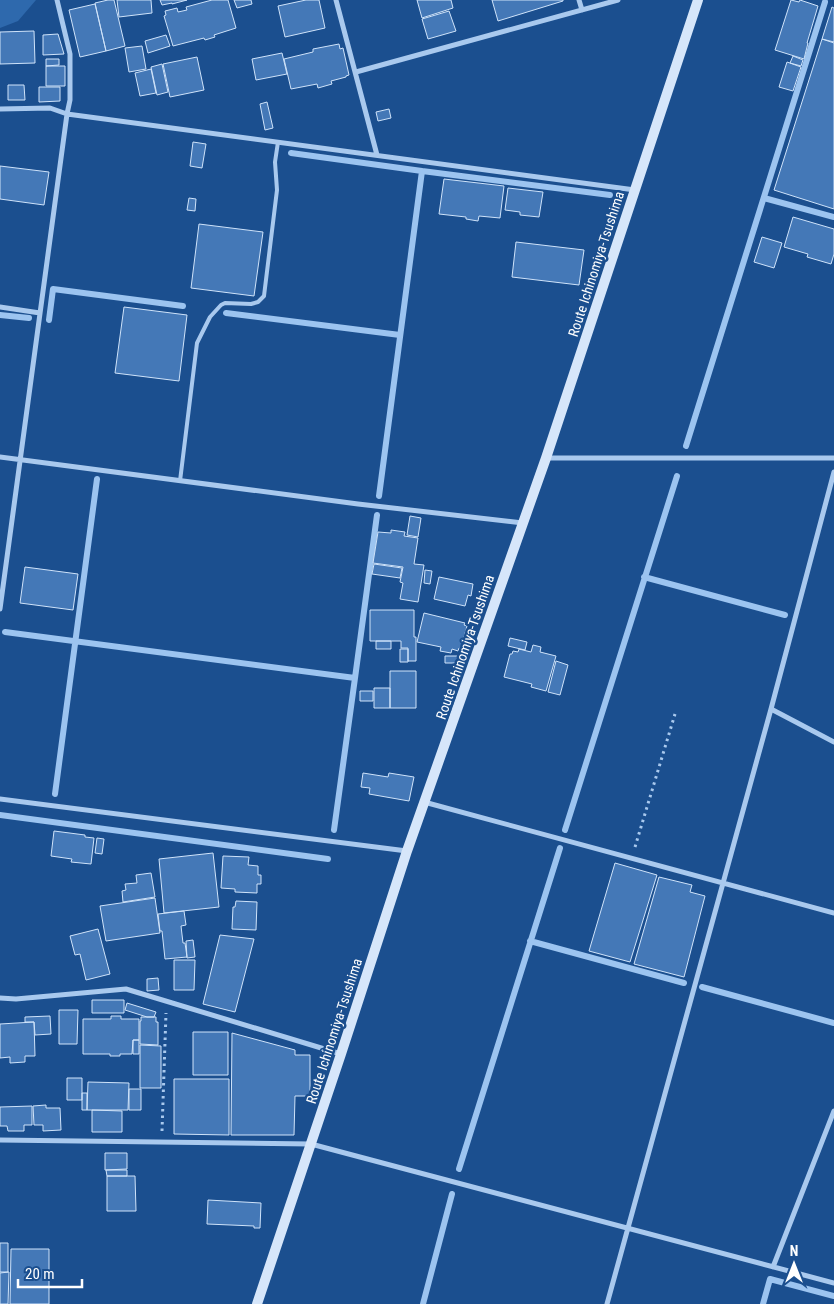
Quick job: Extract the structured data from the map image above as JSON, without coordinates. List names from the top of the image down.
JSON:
{
  "streets": {
    "main road": ["Route Ichinomiya-Tsushima"]
  },
  "scale_bar": "20 m",
  "north": "top"
}
